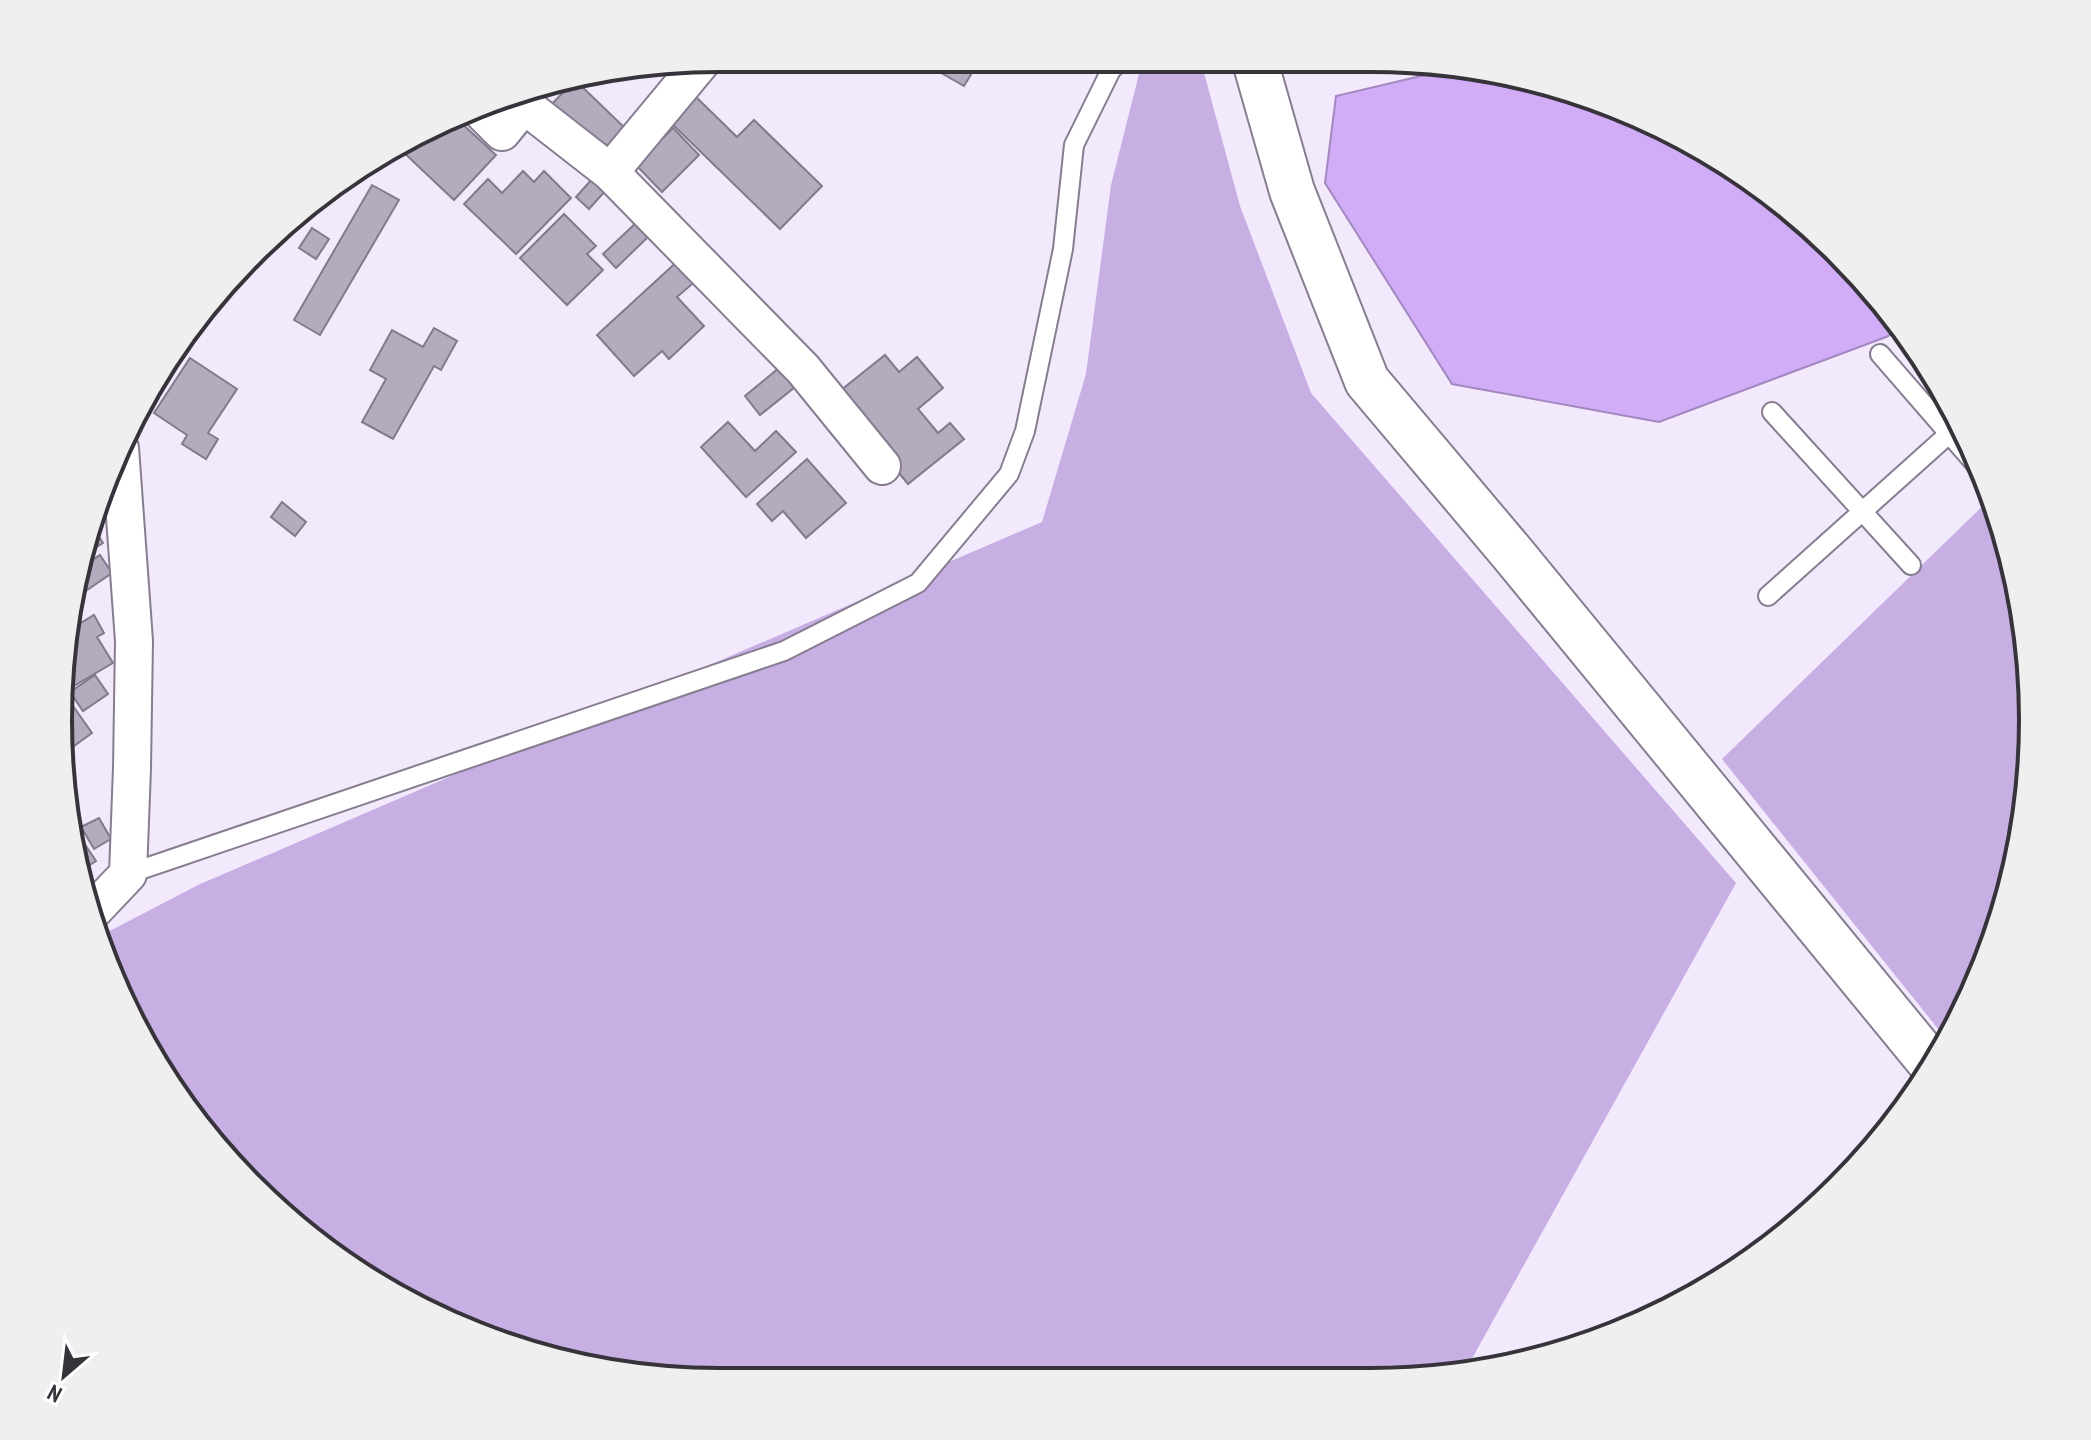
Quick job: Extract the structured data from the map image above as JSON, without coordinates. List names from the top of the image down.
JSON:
{
  "north": "bottom left"
}
